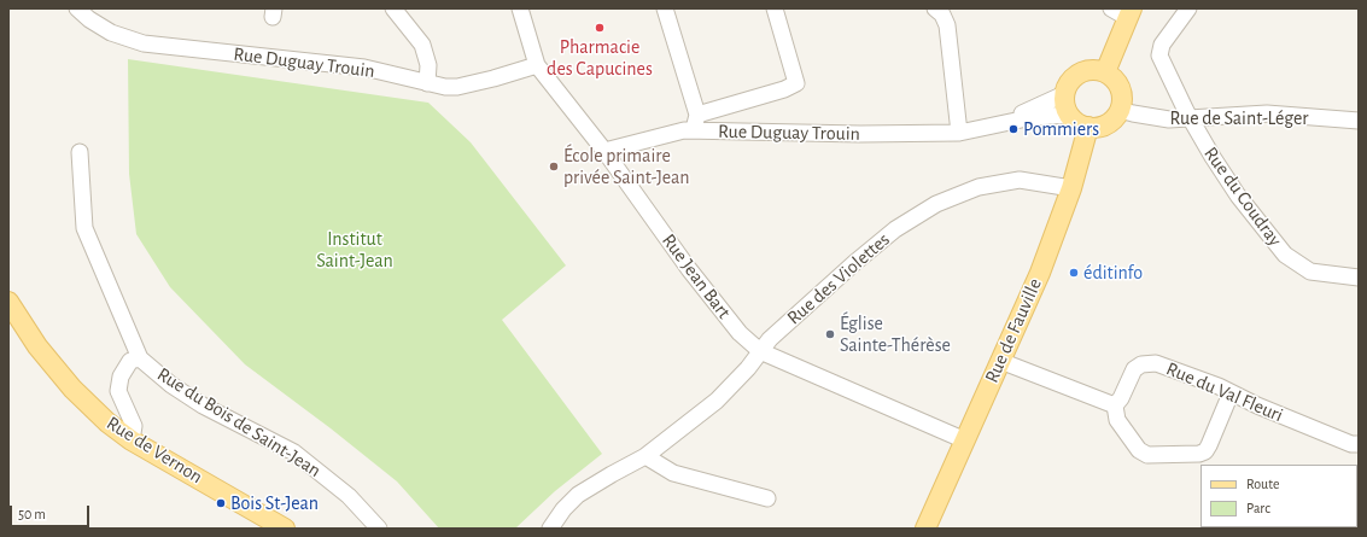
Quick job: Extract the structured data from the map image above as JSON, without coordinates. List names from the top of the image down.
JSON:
{
  "streets": {
    "main road": ["Rue de Fauville", "Rue de Vernon"],
    "street": [
      "Rue Duguay Trouin",
      "Rue de Saint-Léger",
      "Rue du Coudray",
      "Rue Jean Bart",
      "Rue des Violettes",
      "Rue du Val Fleuri",
      "Rue du Bois de Saint-Jean"
    ]
  },
  "crossings": [
    ["Rue Duguay Trouin", "Rue de Saint-Léger"],
    ["Rue Duguay Trouin", "Rue Jean Bart"],
    ["Rue Duguay Trouin", "Rue de Fauville"],
    ["Rue de Saint-Léger", "Rue du Coudray"],
    ["Rue de Saint-Léger", "Rue de Fauville"],
    ["Rue Jean Bart", "Rue des Violettes"],
    ["Rue Jean Bart", "Rue de Fauville"],
    ["Rue des Violettes", "Rue de Fauville"],
    ["Rue du Bois de Saint-Jean", "Rue de Vernon"]
  ],
  "parks": ["Institut Saint-Jean"],
  "places": [
    "Pharmacie des Capucines",
    "Pommiers",
    "École primaire privée Saint-Jean",
    "éditinfo",
    "Église Sainte-Thérèse",
    "Bois St-Jean"
  ],
  "legend": ["Route", "Parc"],
  "scale_bar": "50 m"
}
